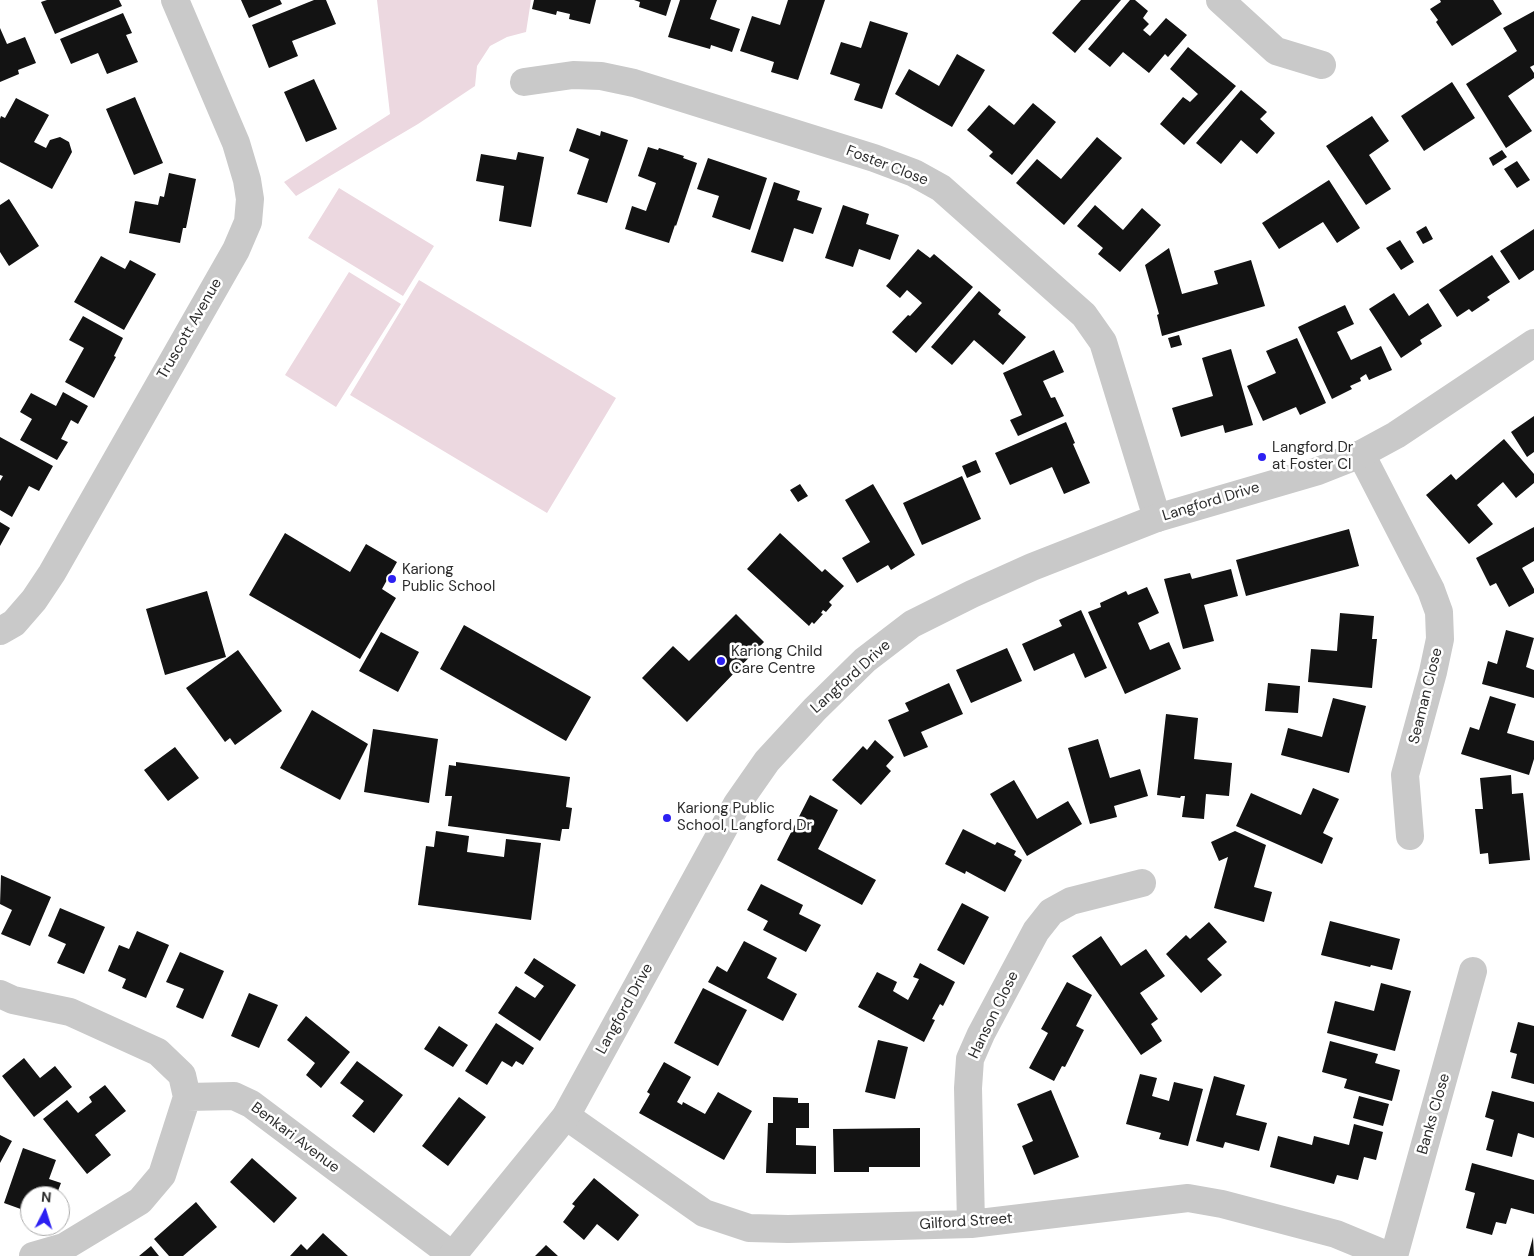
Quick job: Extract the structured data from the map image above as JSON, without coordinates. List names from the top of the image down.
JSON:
{
  "streets": {
    "street": [
      "Foster Close",
      "Truscott Avenue",
      "Langford Drive",
      "Seaman Close",
      "Hanson Close",
      "Banks Close",
      "Benkari Avenue",
      "Gilford Street"
    ]
  },
  "crossings": [
    ["Foster Close", "Langford Drive"],
    ["Langford Drive", "Seaman Close"],
    ["Langford Drive", "Benkari Avenue"],
    ["Langford Drive", "Gilford Street"],
    ["Hanson Close", "Gilford Street"]
  ],
  "places": [
    "Langford Dr at Foster Cl",
    "Kariong Public School",
    "Kariong Child Care Centre",
    "Kariong Public School, Langford Dr"
  ],
  "north": "top"
}
